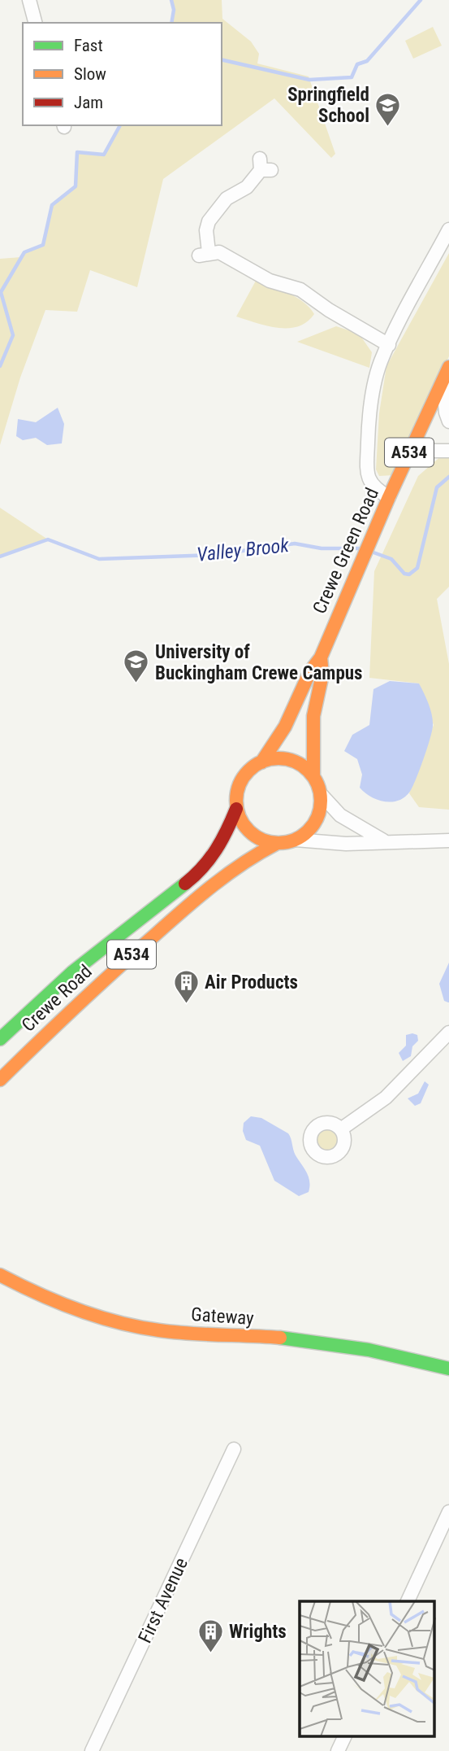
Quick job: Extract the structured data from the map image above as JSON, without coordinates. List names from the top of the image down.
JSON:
{
  "streets": {
    "main road": [
      "A534",
      "Crewe Green Road",
      "Crewe Road",
      "Gateway"
    ],
    "street": ["First Avenue"]
  },
  "crossings": [
    ["A534", "Crewe Green Road"],
    ["A534", "Crewe Road"],
    ["Crewe Green Road", "Crewe Road"]
  ],
  "water": ["Valley Brook"],
  "places": {
    "school or university": ["Springfield School", "University of Buckingham Crewe Campus"],
    "building": ["Air Products", "Wrights"]
  },
  "legend": ["Fast", "Slow", "Jam"]
}
